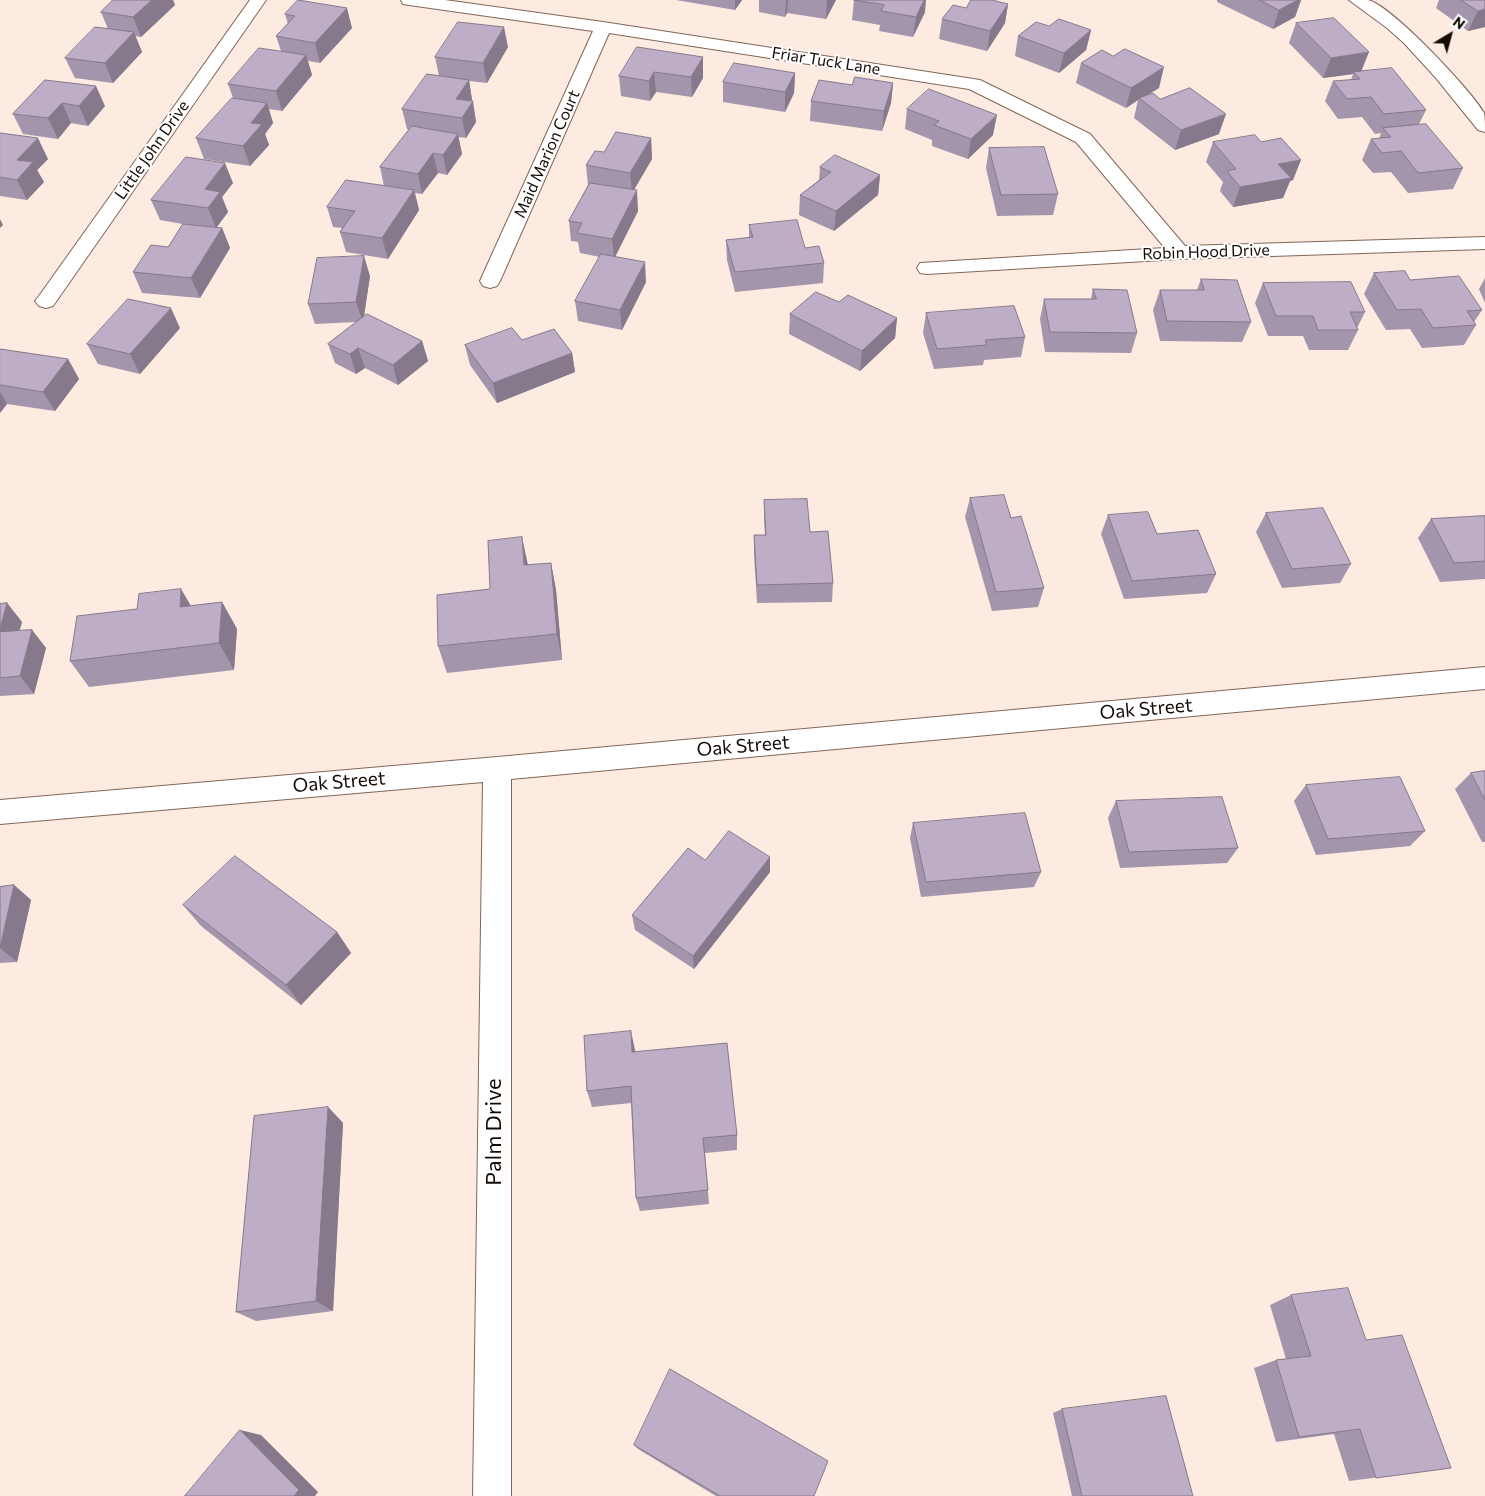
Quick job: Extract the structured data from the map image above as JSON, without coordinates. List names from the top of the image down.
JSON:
{
  "streets": {
    "street": [
      "Friar Tuck Lane",
      "Little John Drive",
      "Maid Marion Court",
      "Robin Hood Drive",
      "Oak Street",
      "Palm Drive"
    ]
  },
  "crossings": [
    ["Friar Tuck Lane", "Maid Marion Court"],
    ["Friar Tuck Lane", "Robin Hood Drive"],
    ["Oak Street", "Palm Drive"]
  ],
  "north": "top right"
}
